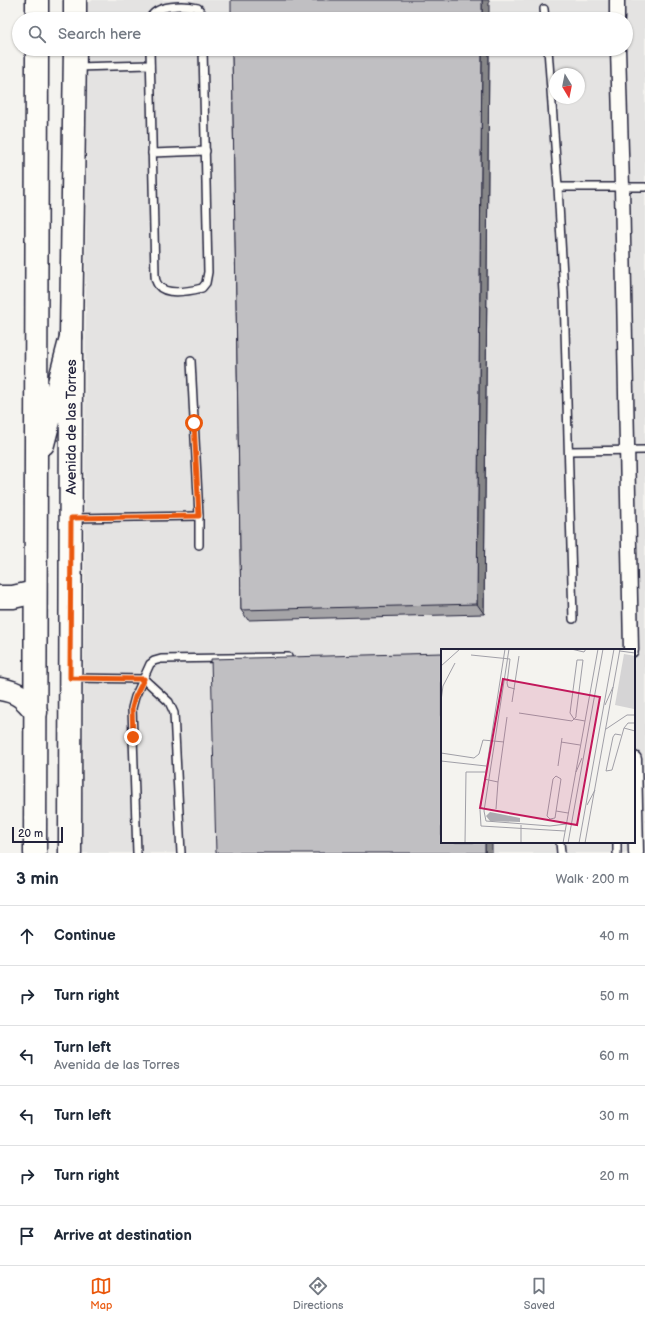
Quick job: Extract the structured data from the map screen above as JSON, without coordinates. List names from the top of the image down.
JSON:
{
  "streets": {
    "main road": ["Avenida de las Torres"]
  },
  "scale_bar": "20 m",
  "north": "bottom",
  "page": {
    "search": "Search here",
    "scale": "20 m",
    "heading": ["3 min", "Walk · 200 m"],
    "list": [
      ["Continue", "40 m"],
      ["Turn right", "50 m"],
      ["Turn left", "Avenida de las Torres", "60 m"],
      ["Turn left", "30 m"],
      ["Turn right", "20 m"],
      "Arrive at destination"
    ],
    "nav": ["Map", "Directions", "Saved"]
  }
}
